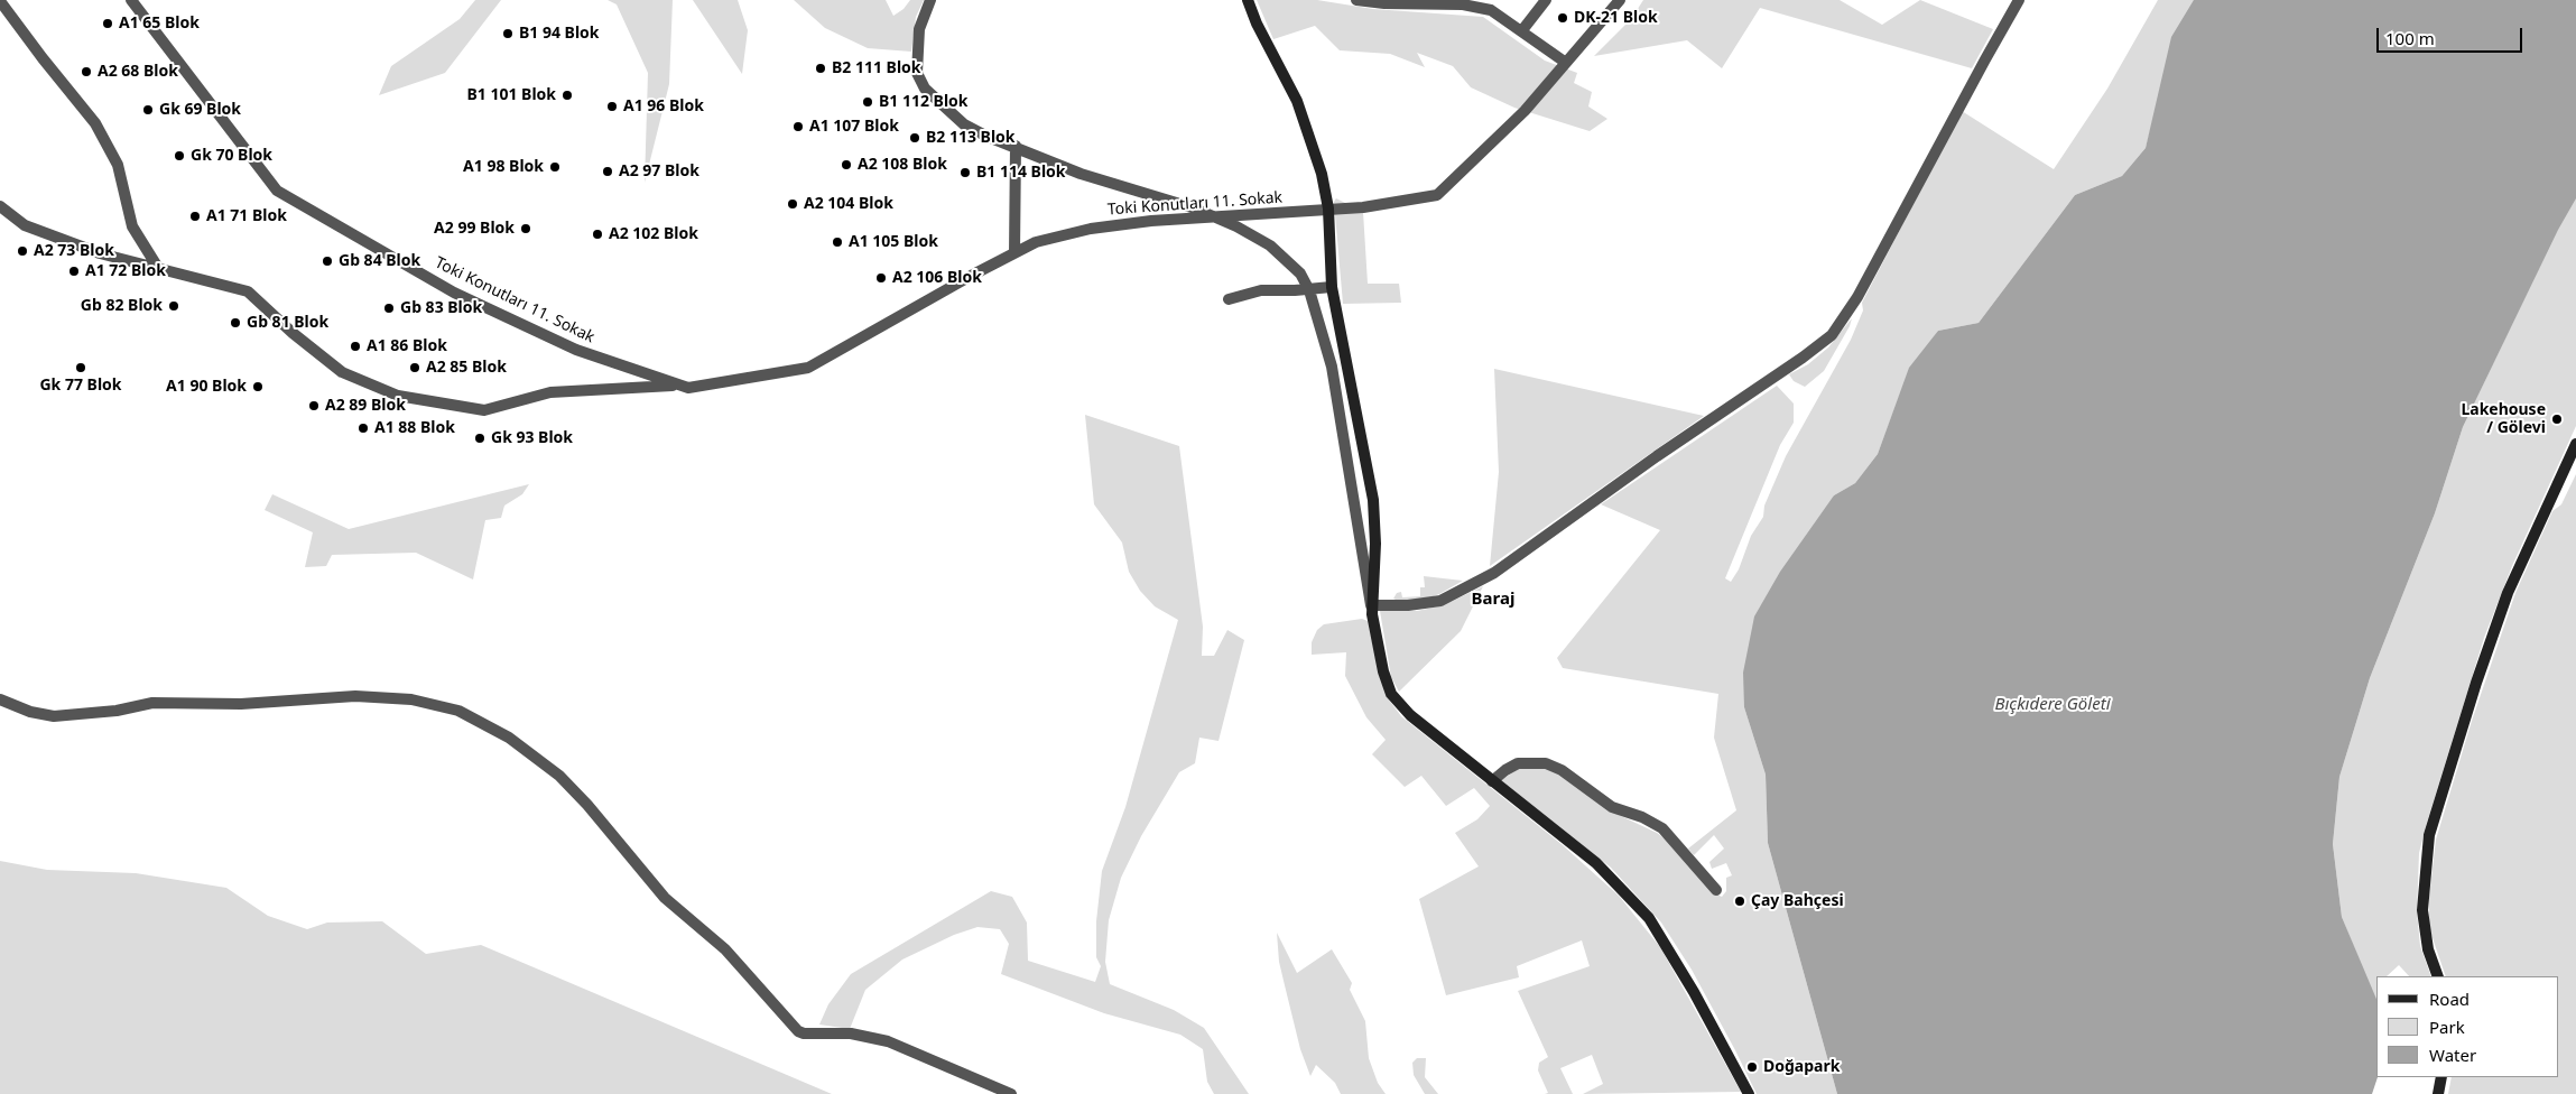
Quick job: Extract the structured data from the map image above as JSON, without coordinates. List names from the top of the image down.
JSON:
{
  "streets": {
    "street": ["Toki Konutları 11. Sokak"]
  },
  "districts": ["Baraj"],
  "water": ["Bıçkıdere Göleti"],
  "places": [
    "DK-21 Blok",
    "A1 65 Blok",
    "B1 94 Blok",
    "B2 111 Blok",
    "A2 68 Blok",
    "B1 101 Blok",
    "B1 112 Blok",
    "A1 96 Blok",
    "Gk 69 Blok",
    "A1 107 Blok",
    "B2 113 Blok",
    "Gk 70 Blok",
    "A2 108 Blok",
    "A1 98 Blok",
    "A2 97 Blok",
    "B1 114 Blok",
    "A2 104 Blok",
    "A1 71 Blok",
    "A2 99 Blok",
    "A2 102 Blok",
    "A1 105 Blok",
    "A2 73 Blok",
    "Gb 84 Blok",
    "A1 72 Blok",
    "A2 106 Blok",
    "Gb 82 Blok",
    "Gb 83 Blok",
    "Gb 81 Blok",
    "A1 86 Blok",
    "Gk 77 Blok",
    "A2 85 Blok",
    "A1 90 Blok",
    "A2 89 Blok",
    "Lakehouse / Gölevi",
    "A1 88 Blok",
    "Gk 93 Blok",
    "Çay Bahçesi",
    "Doğapark"
  ],
  "legend": ["Road", "Park", "Water"],
  "scale_bar": "100 m"
}
